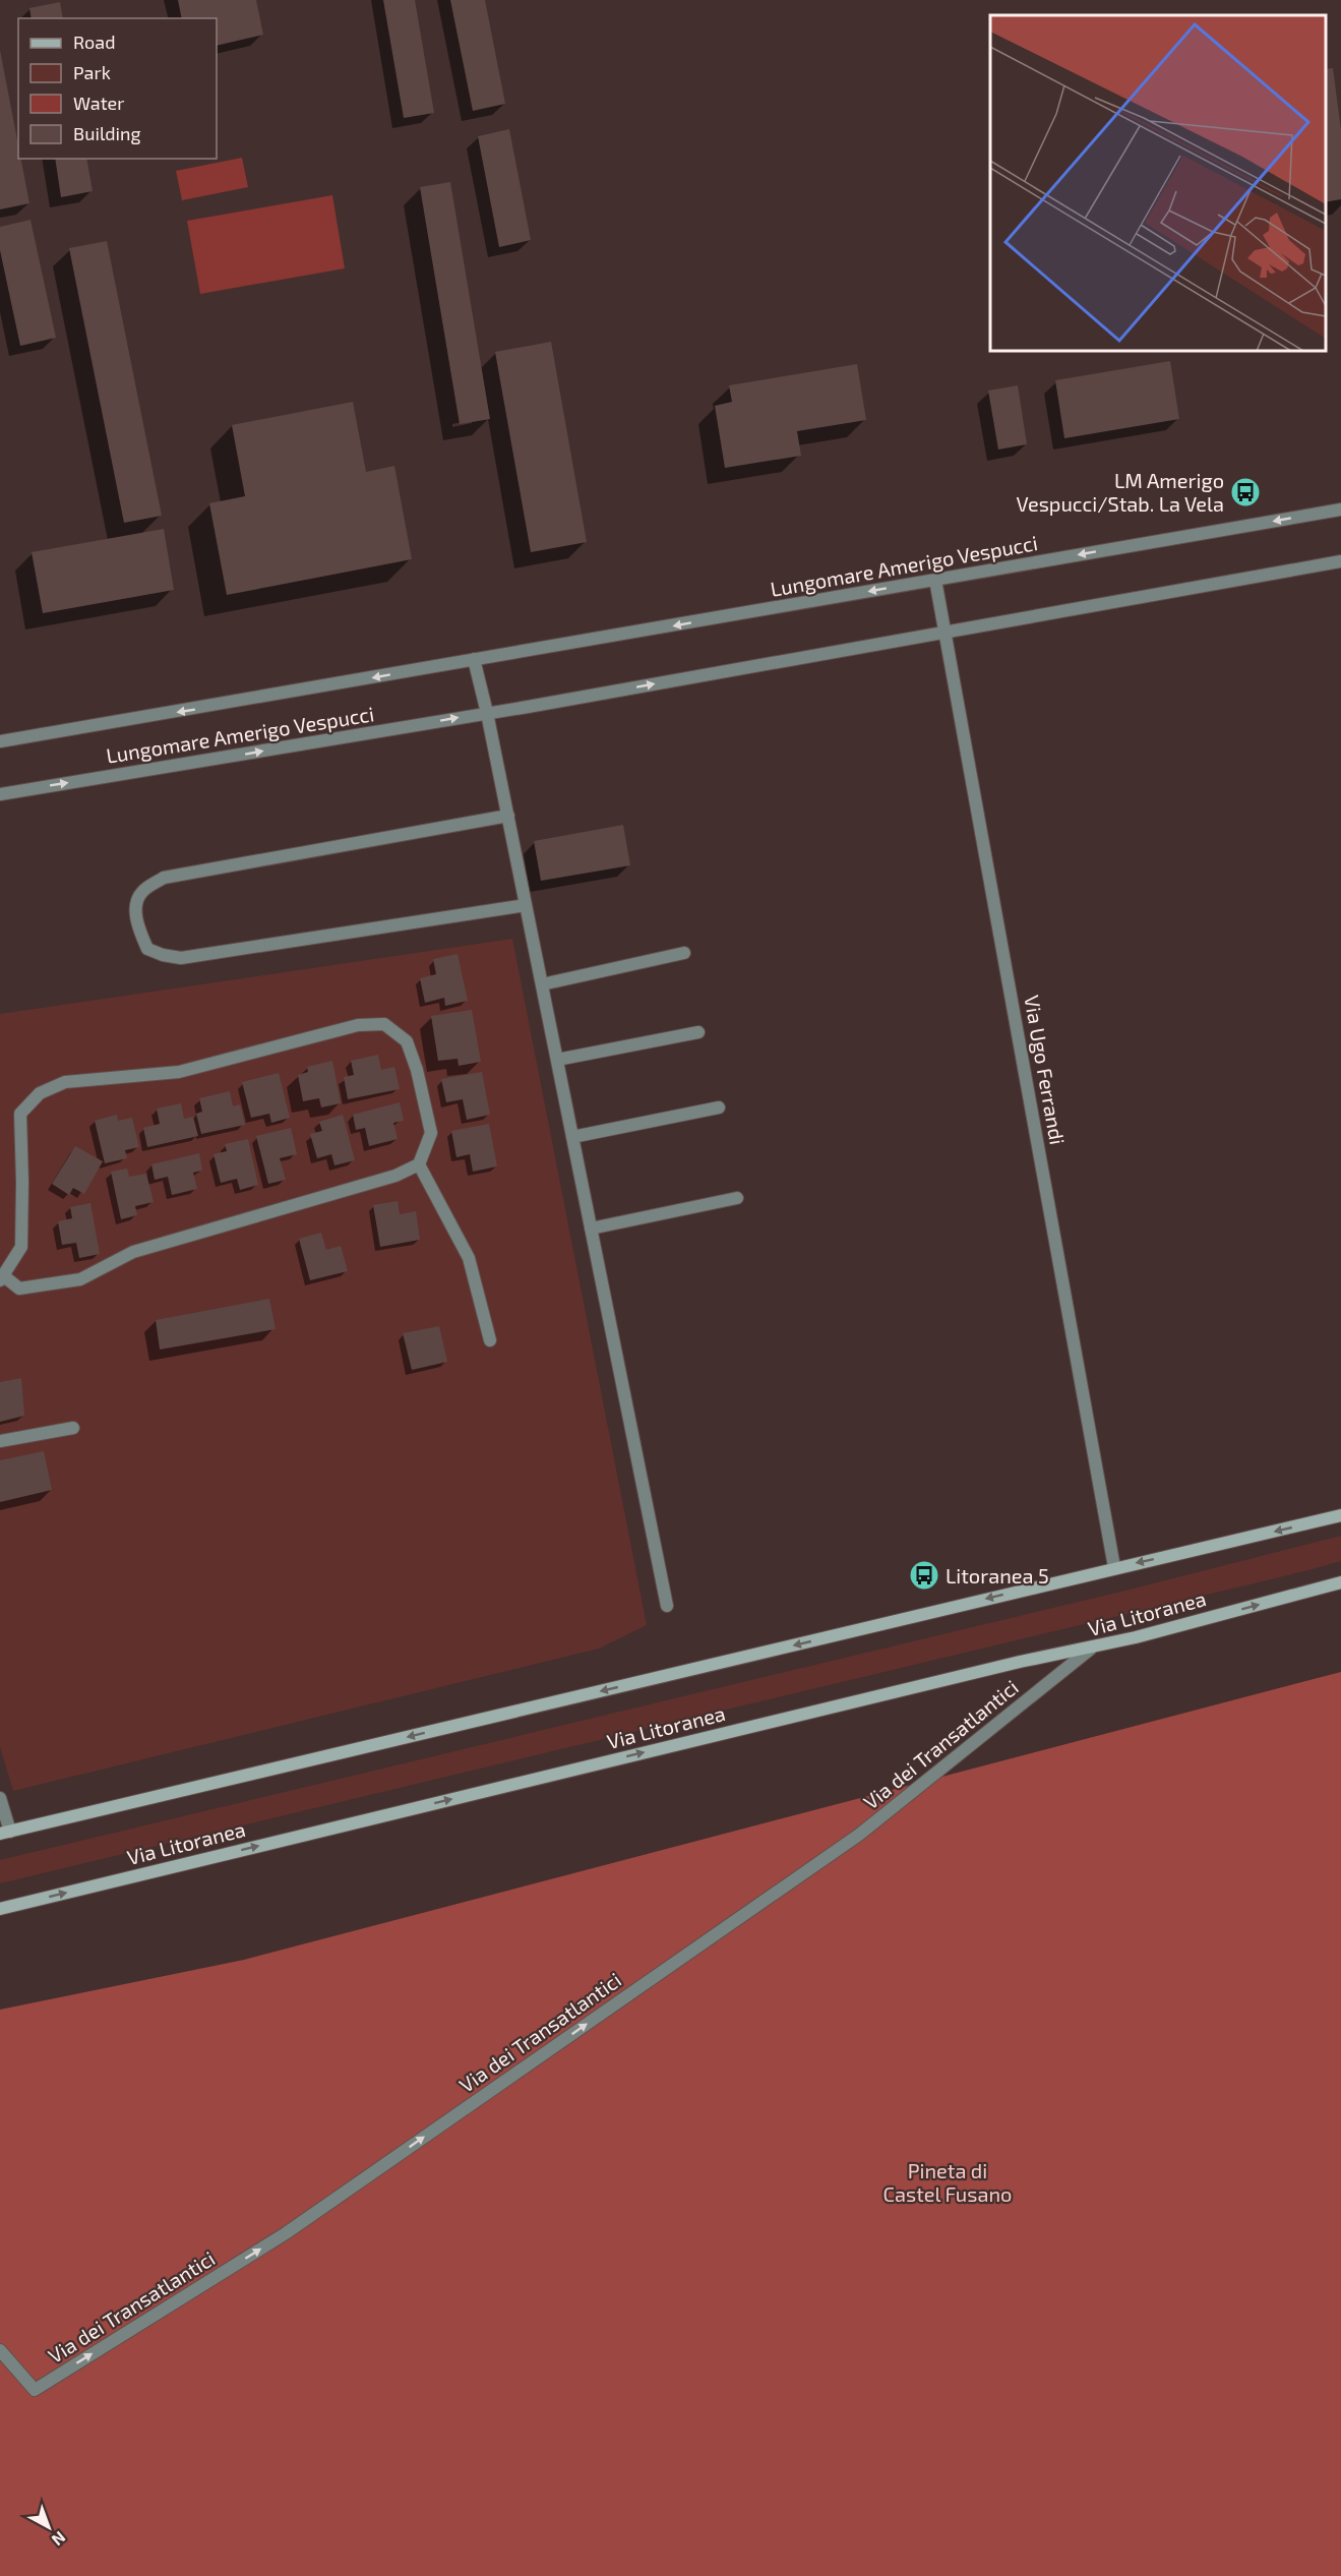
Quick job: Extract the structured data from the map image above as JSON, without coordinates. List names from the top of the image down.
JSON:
{
  "streets": {
    "main road": ["Via Litoranea"],
    "street": ["Lungomare Amerigo Vespucci", "Via Ugo Ferrandi", "Via dei Transatlantici"]
  },
  "crossings": [
    ["Lungomare Amerigo Vespucci", "Via Ugo Ferrandi"],
    ["Via Litoranea", "Via dei Transatlantici"]
  ],
  "one_way": ["Via dei Transatlantici"],
  "parks": ["Pineta di Castel Fusano"],
  "places": {
    "bus stop": ["LM Amerigo Vespucci/Stab. La Vela", "Litoranea 5"]
  },
  "legend": [
    "Road",
    "Park",
    "Water",
    "Building"
  ],
  "north": "bottom right"
}
